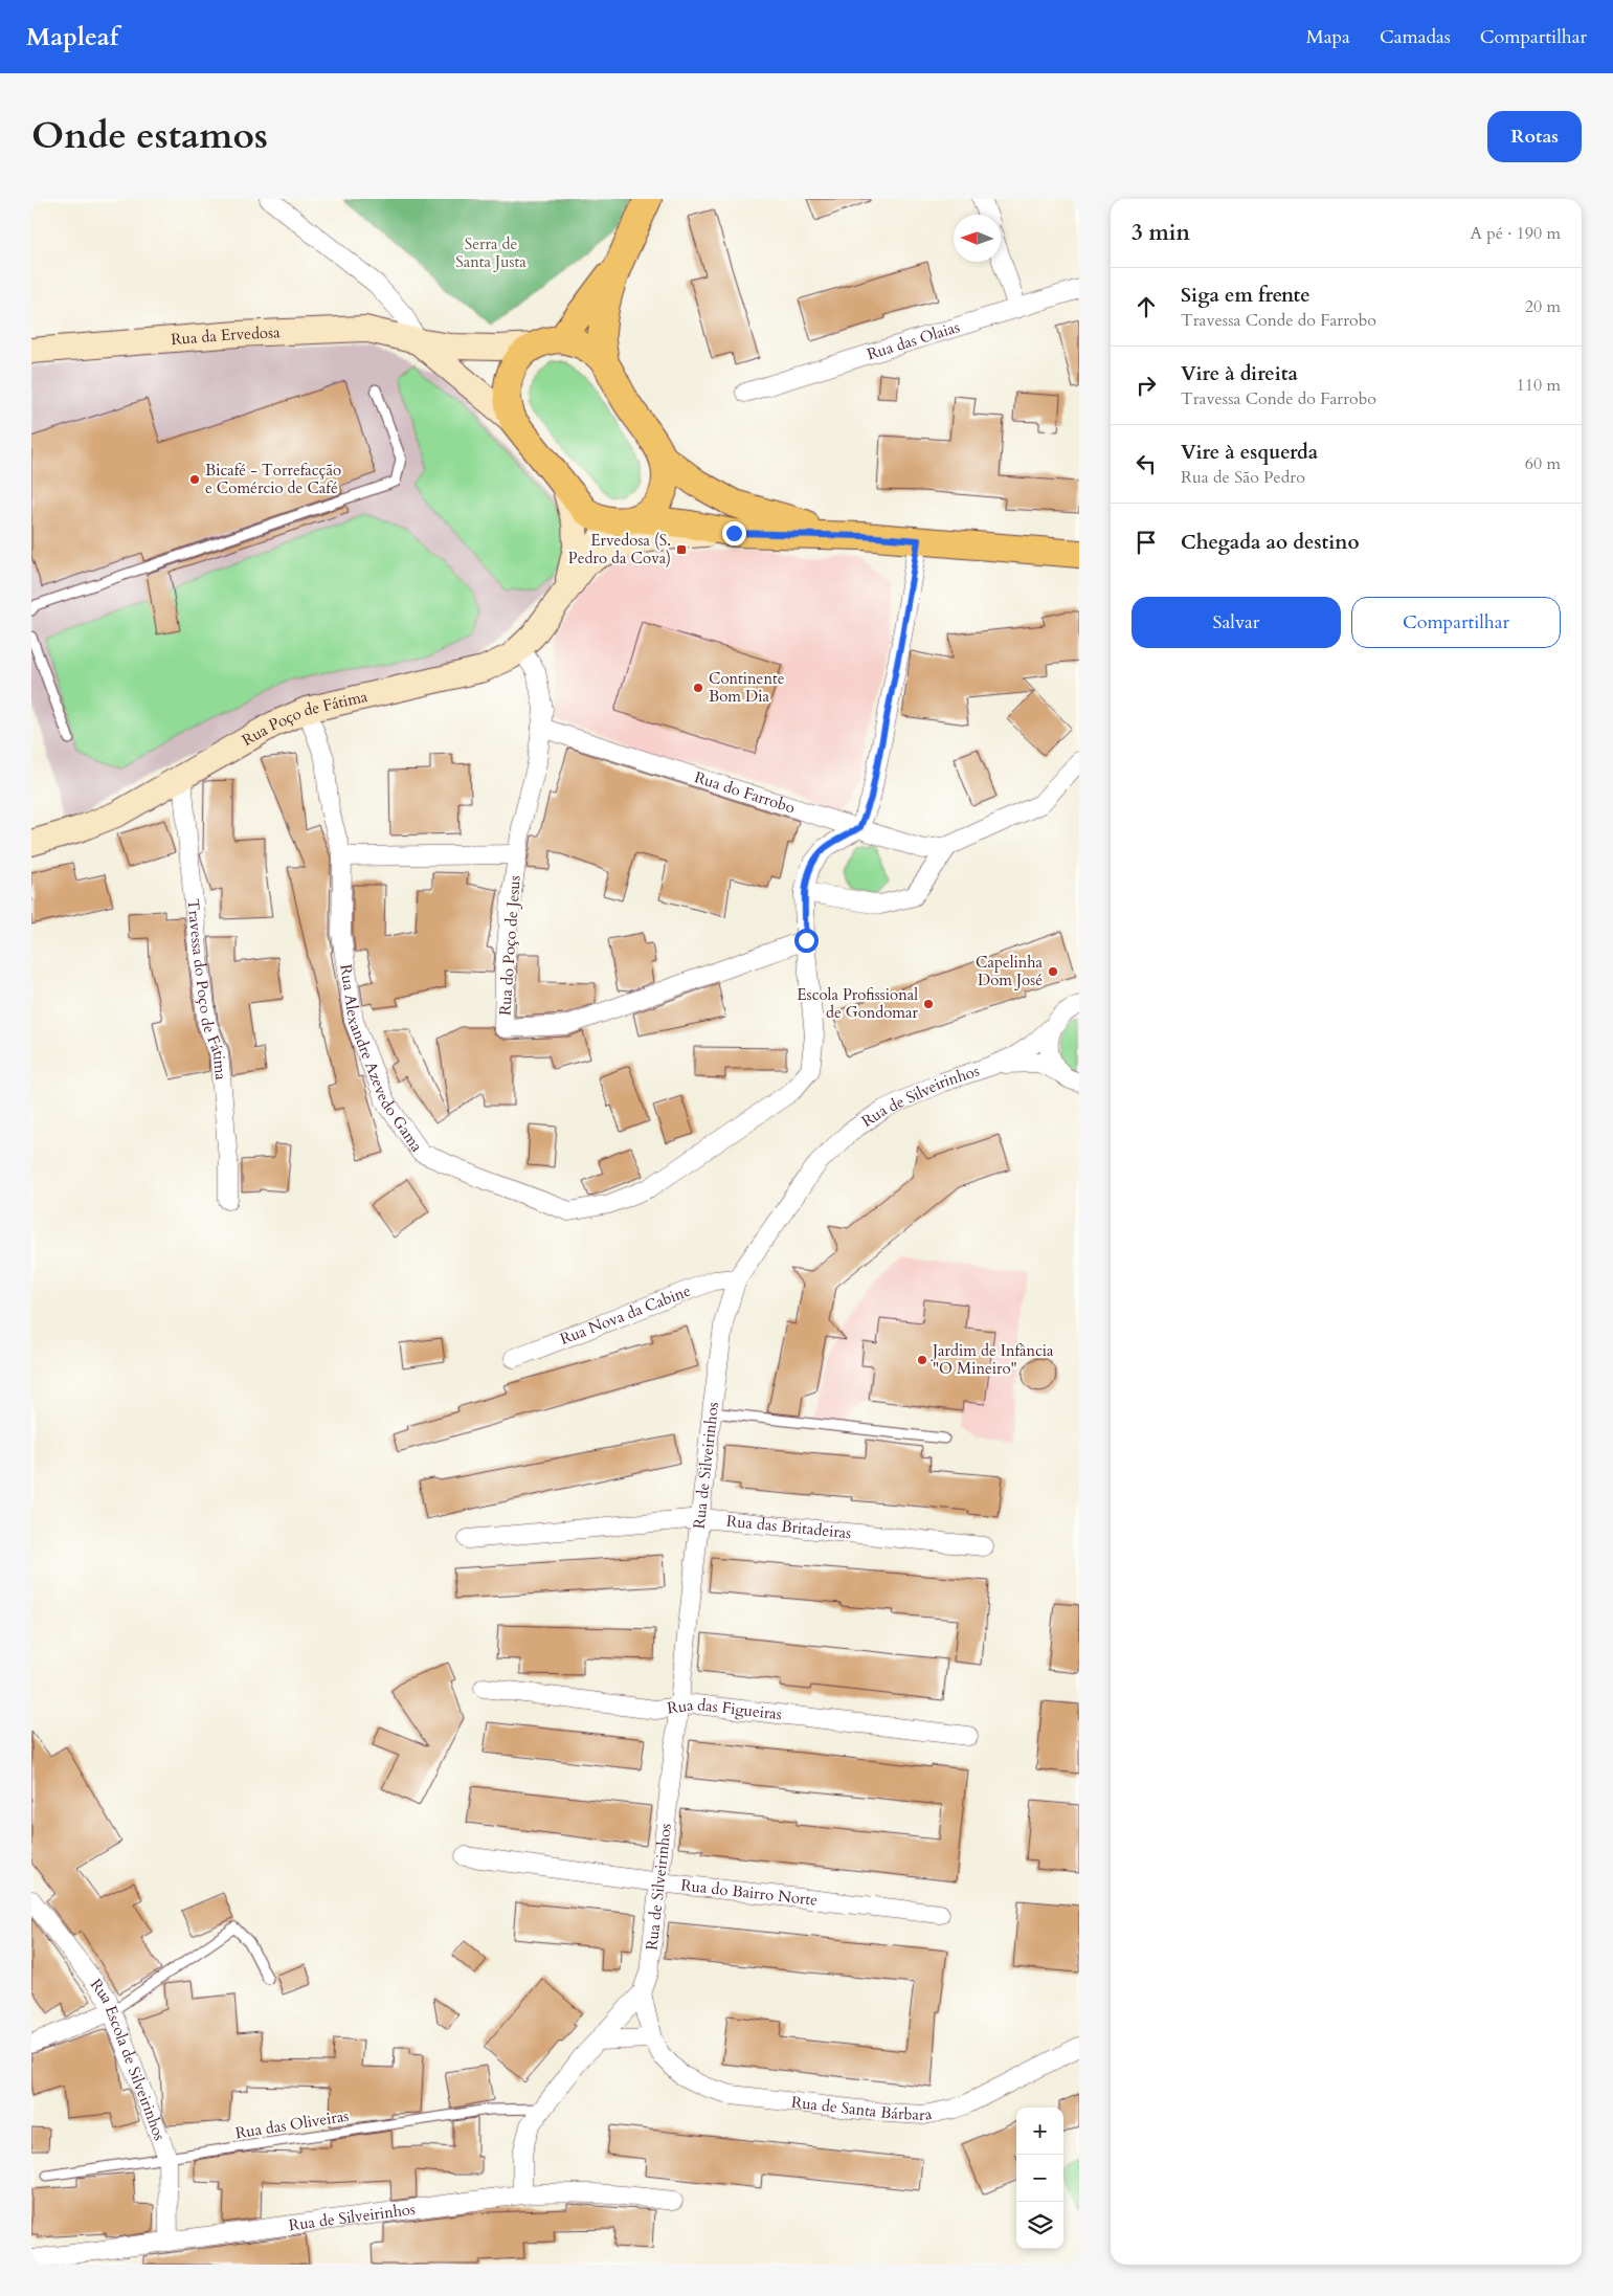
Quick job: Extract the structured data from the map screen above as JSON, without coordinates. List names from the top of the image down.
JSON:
{
  "streets": {
    "street": [
      "Rua da Ervedosa",
      "Rua das Olaias",
      "Rua Poço de Fátima",
      "Rua do Farrobo",
      "Rua do Poço de Jesus",
      "Travessa do Poço de Fátima",
      "Rua Alexandre Azevedo Gama",
      "Rua de Silveirinhos",
      "Rua Nova da Cabine",
      "Rua das Britadeiras",
      "Rua das Figueiras",
      "Rua do Bairro Norte",
      "Rua Escola de Silveirinhos",
      "Rua de Santa Bárbara"
    ],
    "lane": ["Rua das Oliveiras"]
  },
  "crossings": [
    ["Rua Poço de Fátima", "Rua do Poço de Jesus"],
    ["Rua Poço de Fátima", "Travessa do Poço de Fátima"],
    ["Rua Poço de Fátima", "Rua Alexandre Azevedo Gama"],
    ["Rua do Farrobo", "Rua do Poço de Jesus"],
    ["Rua do Poço de Jesus", "Rua Alexandre Azevedo Gama"],
    ["Rua de Silveirinhos", "Rua Nova da Cabine"],
    ["Rua de Silveirinhos", "Rua das Britadeiras"],
    ["Rua de Silveirinhos", "Rua das Figueiras"],
    ["Rua de Silveirinhos", "Rua do Bairro Norte"],
    ["Rua de Silveirinhos", "Rua Escola de Silveirinhos"],
    ["Rua de Silveirinhos", "Rua de Santa Bárbara"],
    ["Rua Escola de Silveirinhos", "Rua das Oliveiras"]
  ],
  "parks": ["Serra de Santa Justa"],
  "places": {
    "other": [
      "Bicafé - Torrefacção e Comércio de Café",
      "Continente Bom Dia",
      "Capelinha Dom José",
      "Escola Profissional de Gondomar",
      "Jardim de Infância \"O Mineiro\""
    ],
    "transit": ["Ervedosa (S. Pedro da Cova)"]
  },
  "north": "left",
  "page": {
    "header": "Mapleaf",
    "nav": ["Mapa", "Camadas", "Compartilhar"],
    "title": "Onde estamos",
    "buttons": [
      "Rotas",
      ["Salvar", "Compartilhar"]
    ],
    "heading": ["3 min", "A pé · 190 m"],
    "list": [
      ["Siga em frente", "Travessa Conde do Farrobo", "20 m"],
      ["Vire à direita", "Travessa Conde do Farrobo", "110 m"],
      ["Vire à esquerda", "Rua de São Pedro", "60 m"],
      "Chegada ao destino"
    ],
    "map_buttons": ["+", "−"]
  }
}
